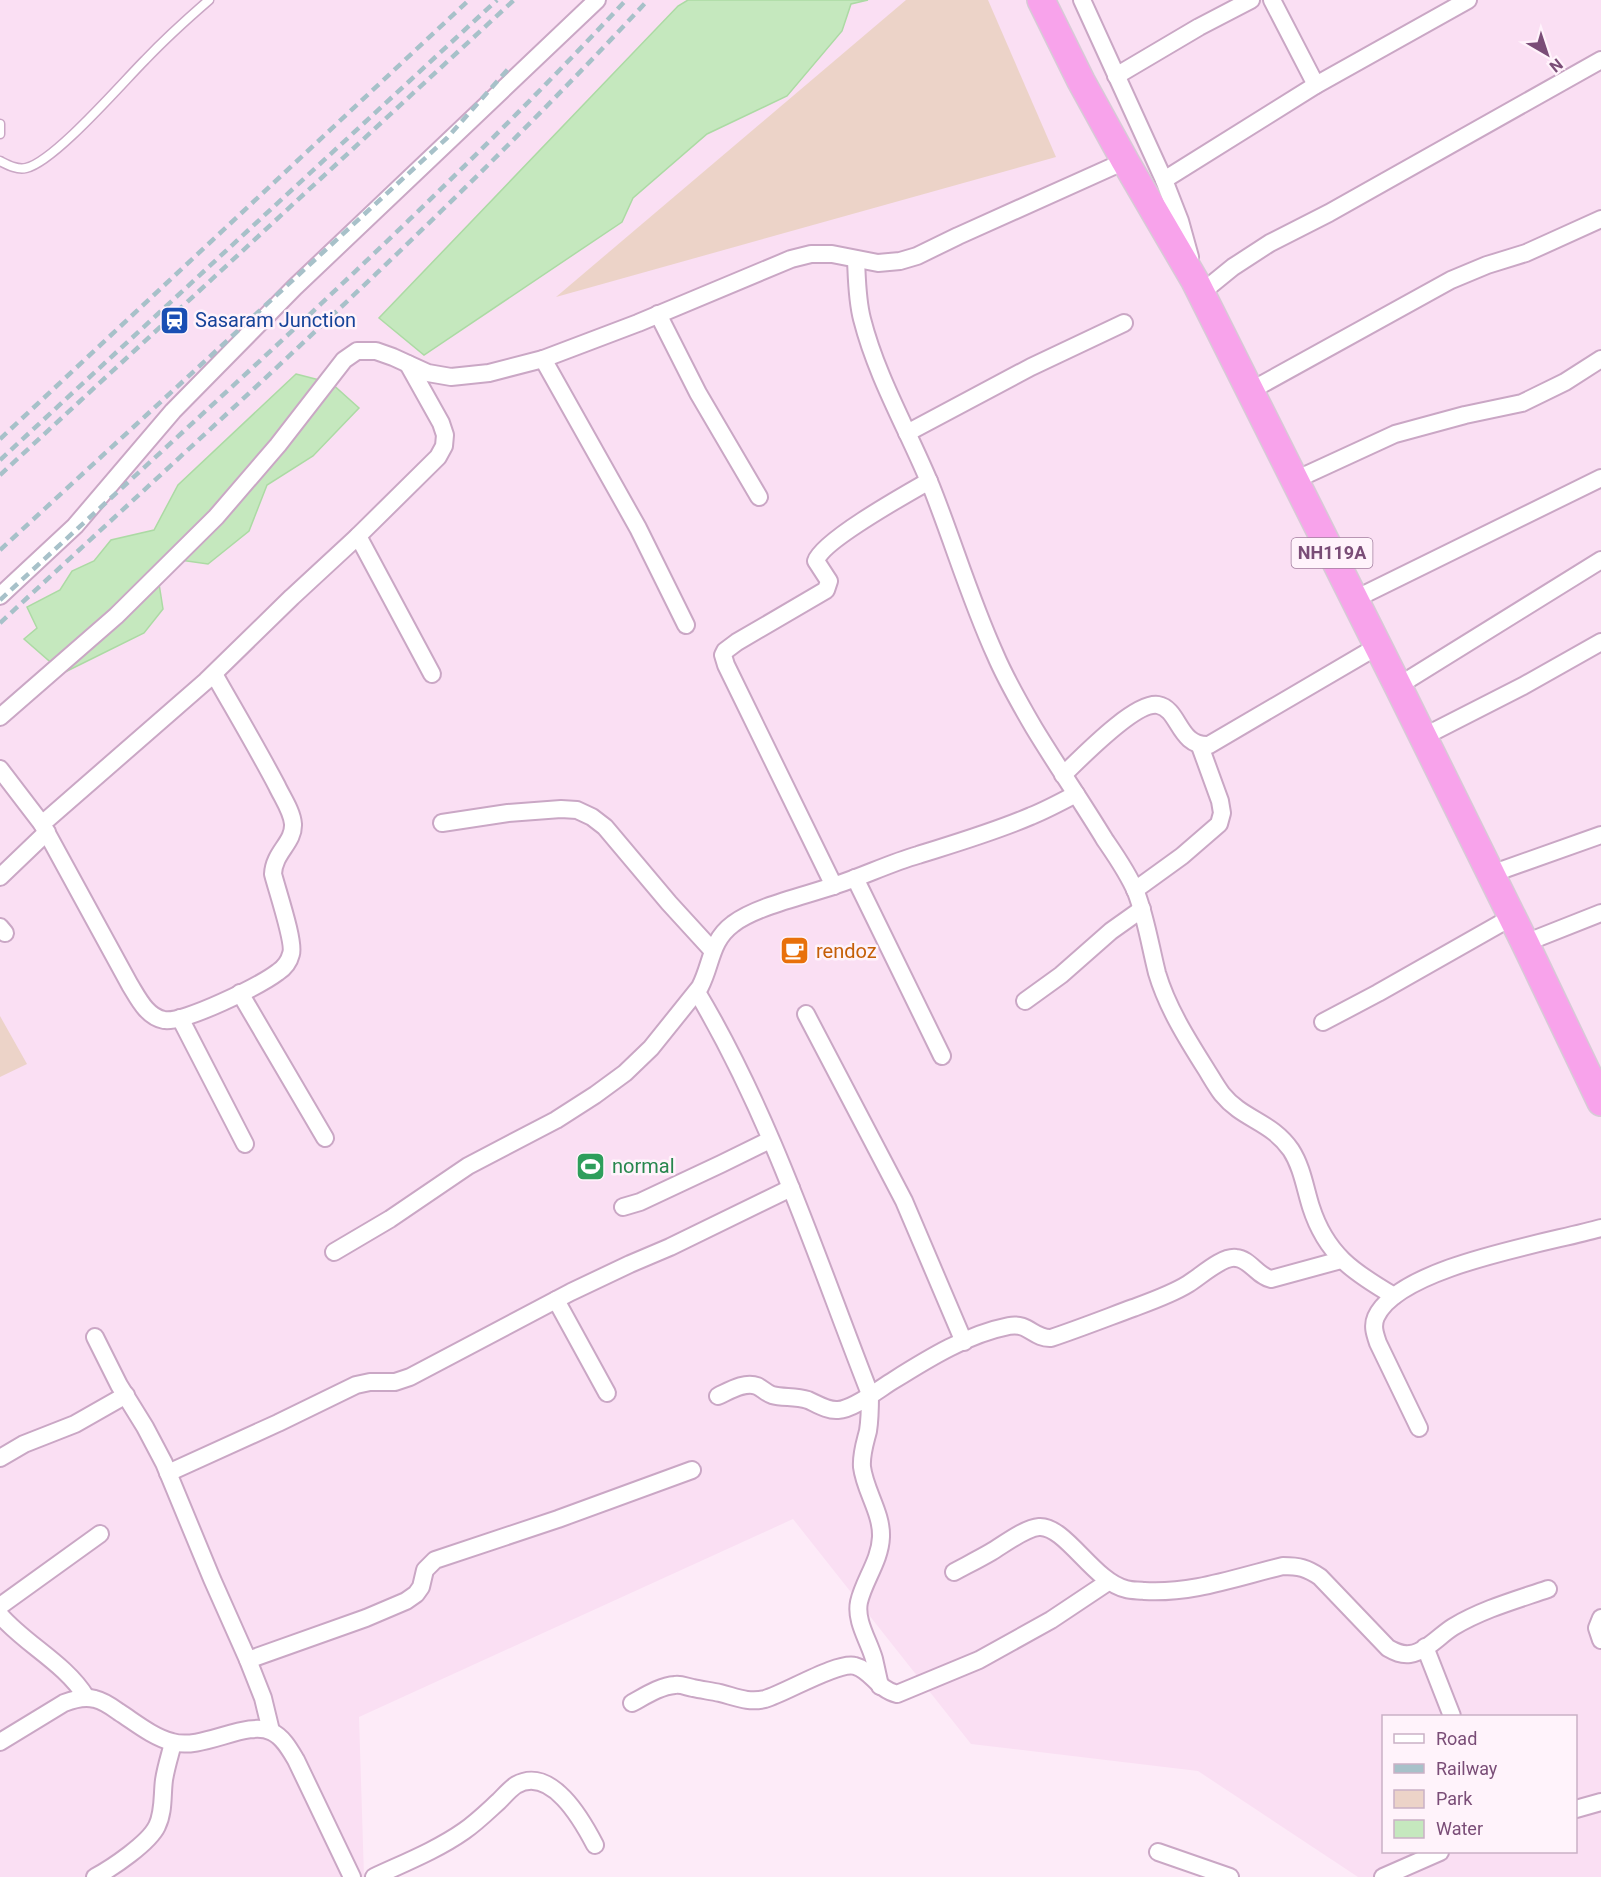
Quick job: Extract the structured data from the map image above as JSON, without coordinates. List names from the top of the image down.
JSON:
{
  "streets": {
    "highway": ["NH119A"]
  },
  "places": {
    "station": ["Sasaram Junction"],
    "cafe": ["rendoz"],
    "sports": ["normal"]
  },
  "legend": [
    "Road",
    "Railway",
    "Park",
    "Water"
  ],
  "north": "bottom right"
}
